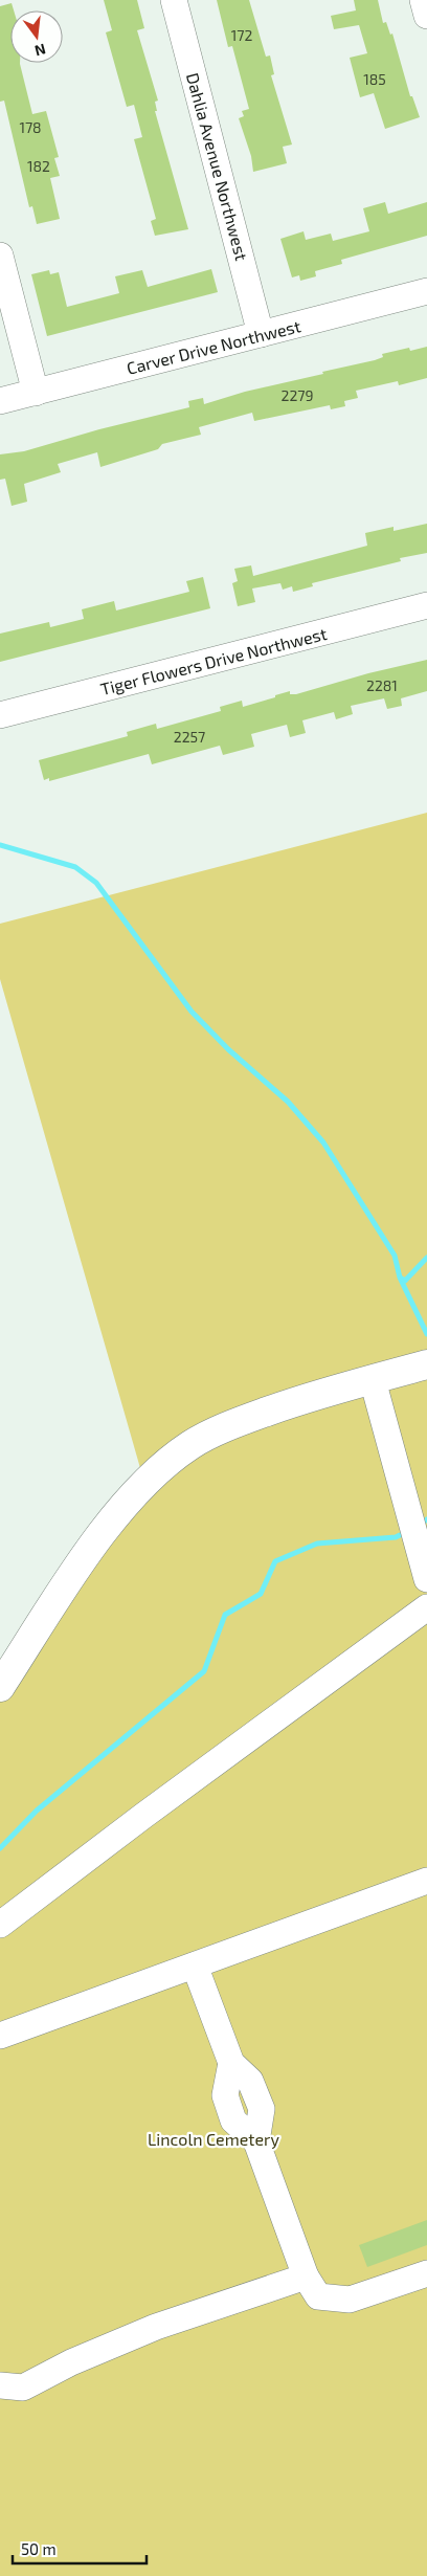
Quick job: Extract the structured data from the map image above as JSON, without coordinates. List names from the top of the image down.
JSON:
{
  "streets": {
    "street": ["Dahlia Avenue Northwest", "Carver Drive Northwest", "Tiger Flowers Drive Northwest"]
  },
  "crossings": [
    ["Dahlia Avenue Northwest", "Carver Drive Northwest"]
  ],
  "parks": ["Lincoln Cemetery"],
  "house_numbers": [
    "172",
    "185",
    "178",
    "182",
    "2279",
    "2281",
    "2257"
  ],
  "scale_bar": "50 m",
  "north": "bottom"
}
